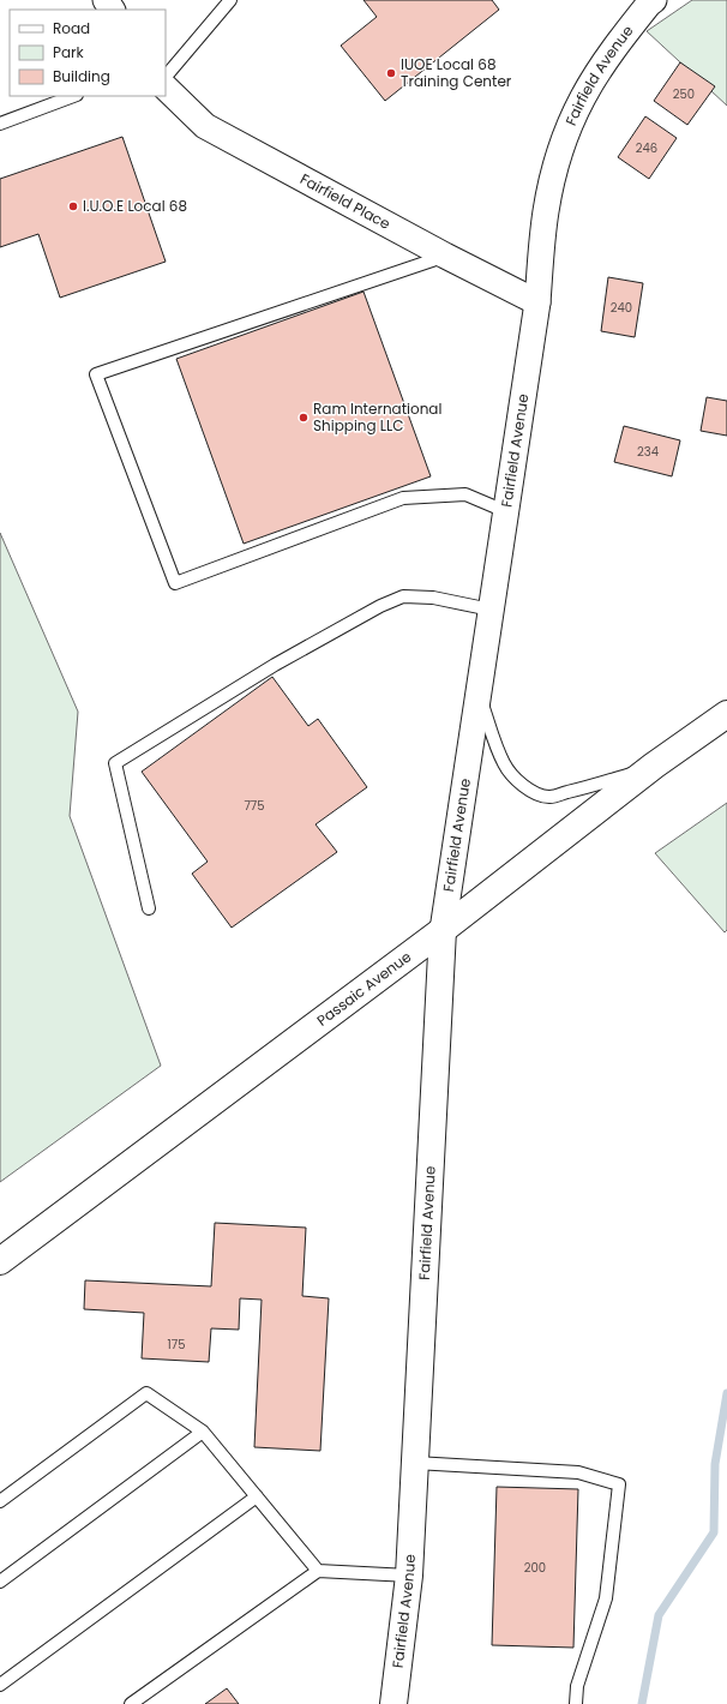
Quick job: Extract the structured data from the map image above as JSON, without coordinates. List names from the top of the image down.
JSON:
{
  "streets": {
    "main road": ["Fairfield Avenue", "Passaic Avenue"],
    "street": ["Fairfield Place"]
  },
  "crossings": [
    ["Fairfield Avenue", "Fairfield Place"],
    ["Fairfield Avenue", "Passaic Avenue"]
  ],
  "places": ["IUOE Local 68 Training Center", "I.U.O.E Local 68", "Ram International Shipping LLC"],
  "house_numbers": [
    "250",
    "246",
    "240",
    "234",
    "775",
    "175",
    "200"
  ],
  "legend": ["Road", "Park", "Building"]
}
